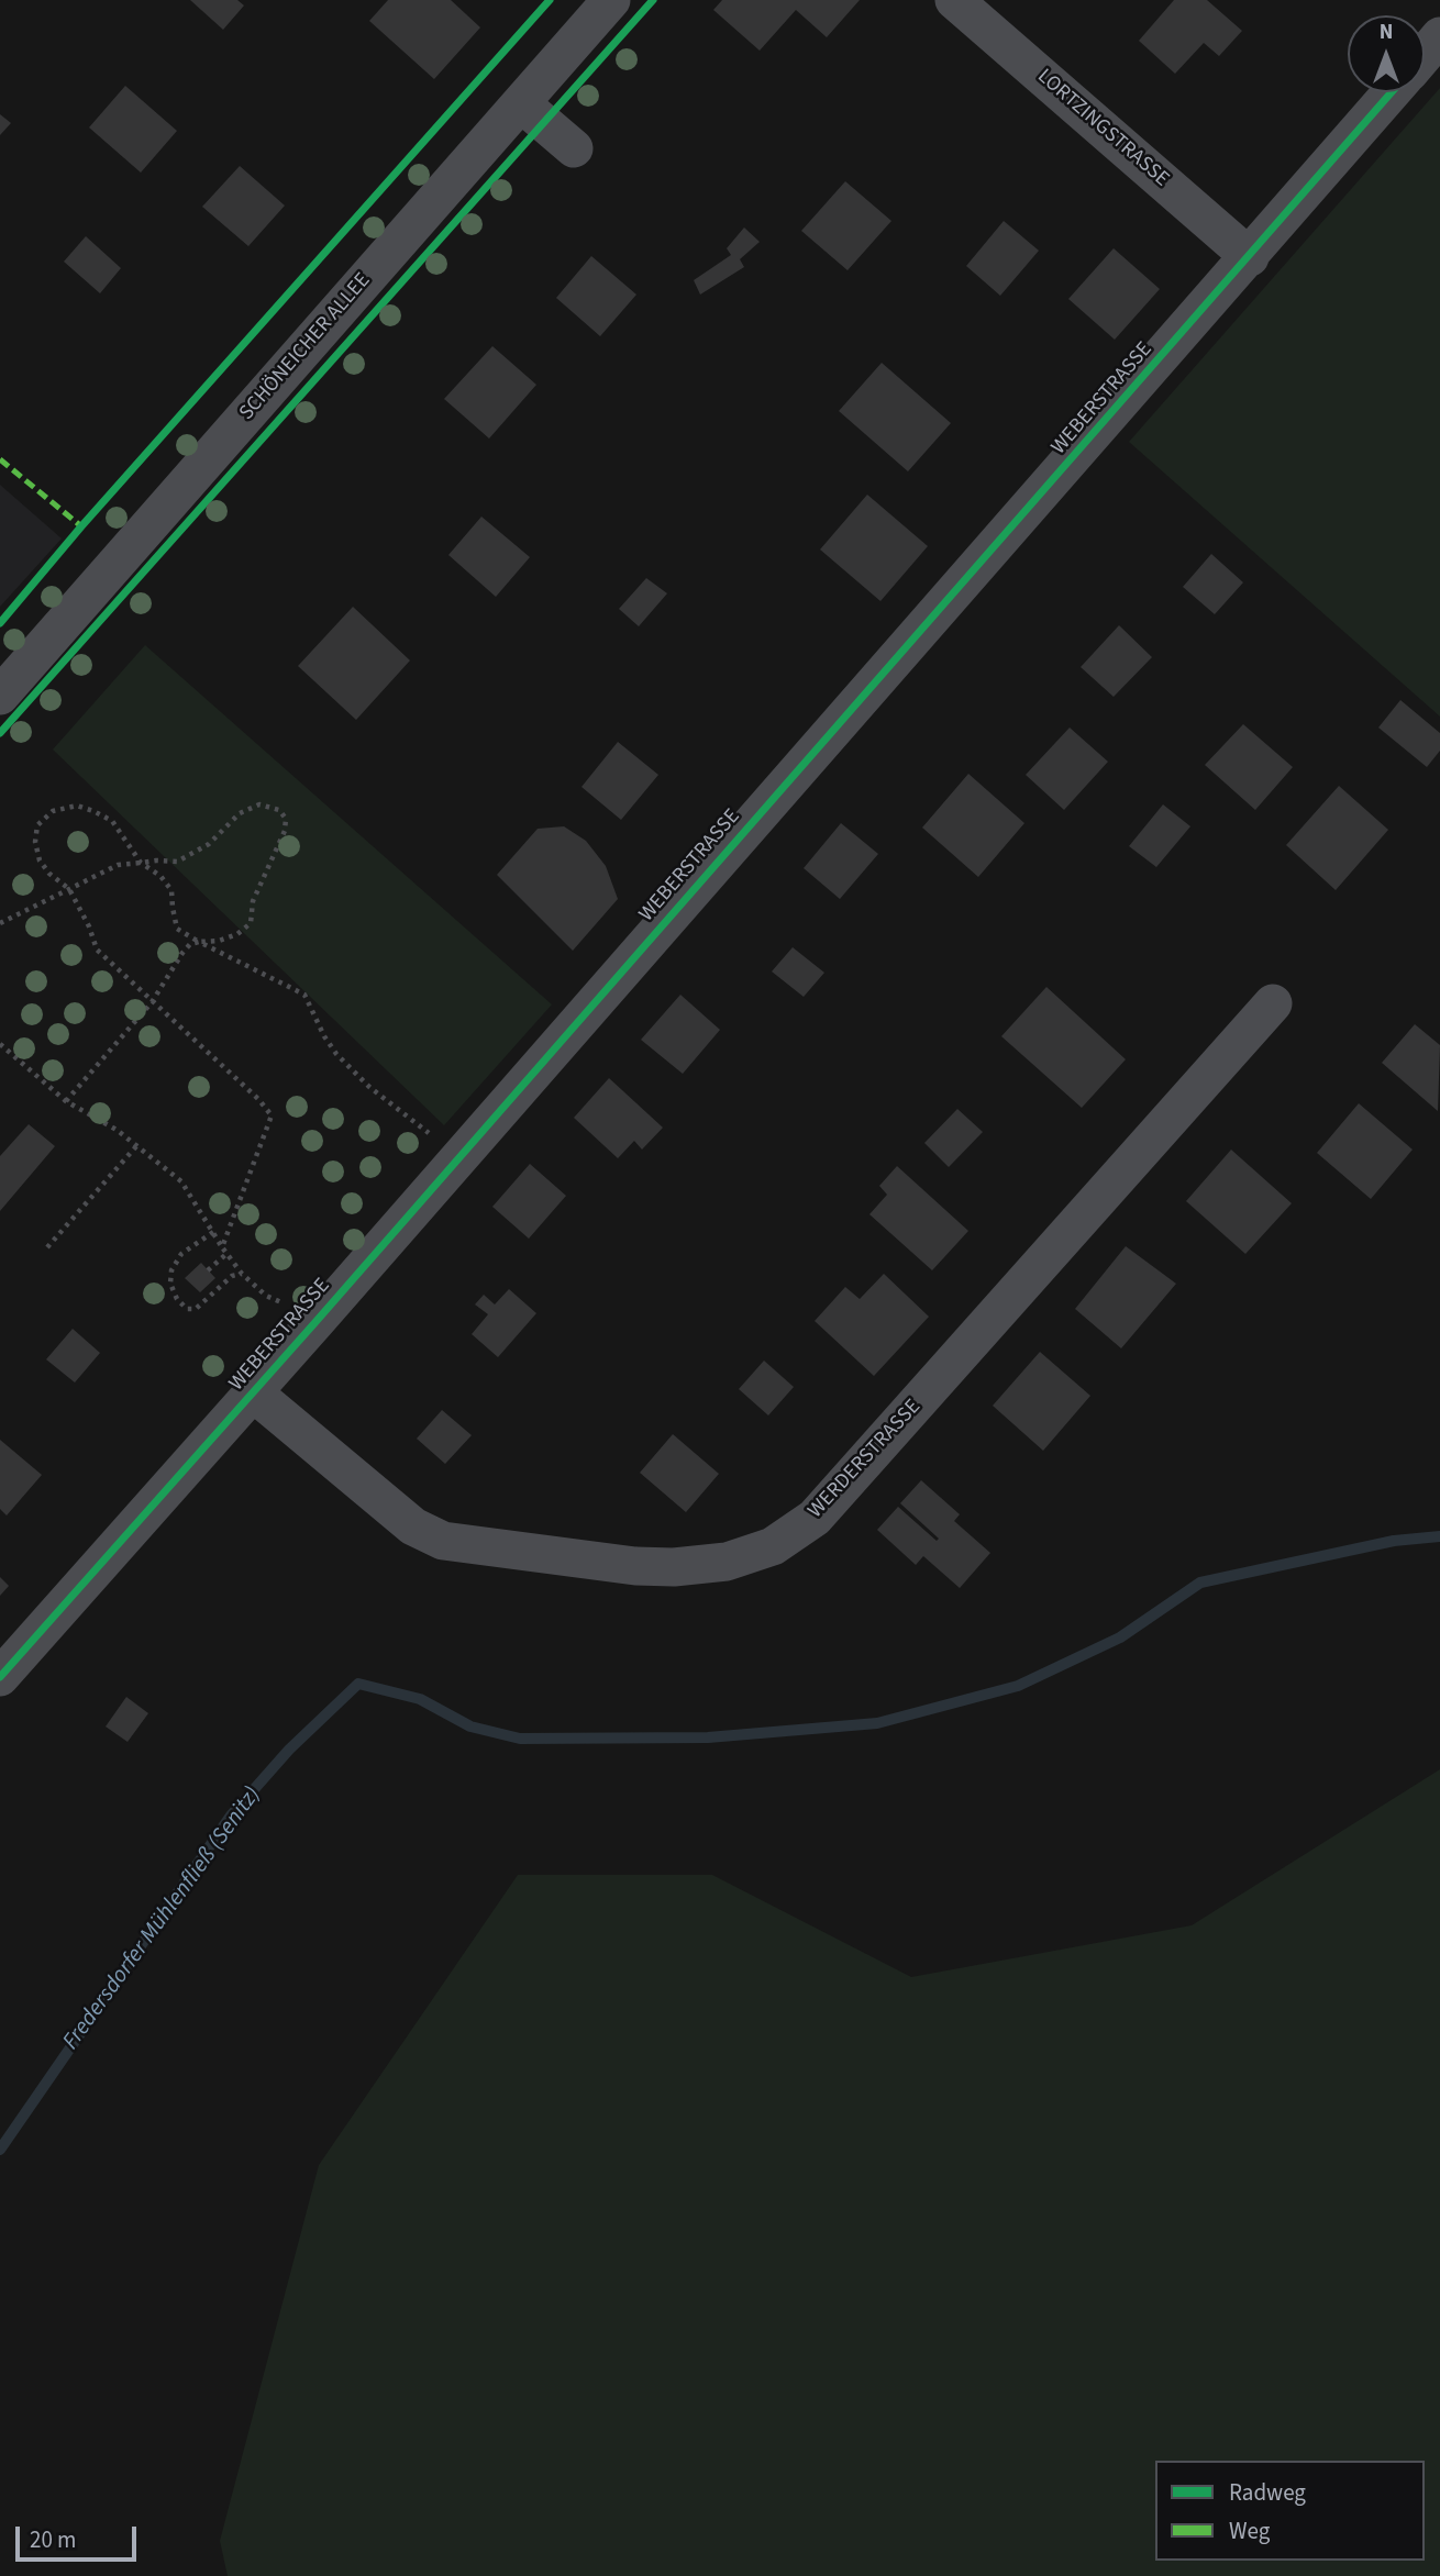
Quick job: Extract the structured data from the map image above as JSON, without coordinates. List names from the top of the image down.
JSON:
{
  "streets": {
    "street": [
      "LORTZINGSTRASSE",
      "SCHÖNEICHER ALLEE",
      "WEBERSTRASSE",
      "WERDERSTRASSE"
    ]
  },
  "crossings": [
    ["LORTZINGSTRASSE", "WEBERSTRASSE"],
    ["WEBERSTRASSE", "WERDERSTRASSE"]
  ],
  "water": ["Fredersdorfer Mühlenfließ (Senitz)"],
  "legend": ["Radweg", "Weg"],
  "scale_bar": "20 m",
  "north": "top"
}
